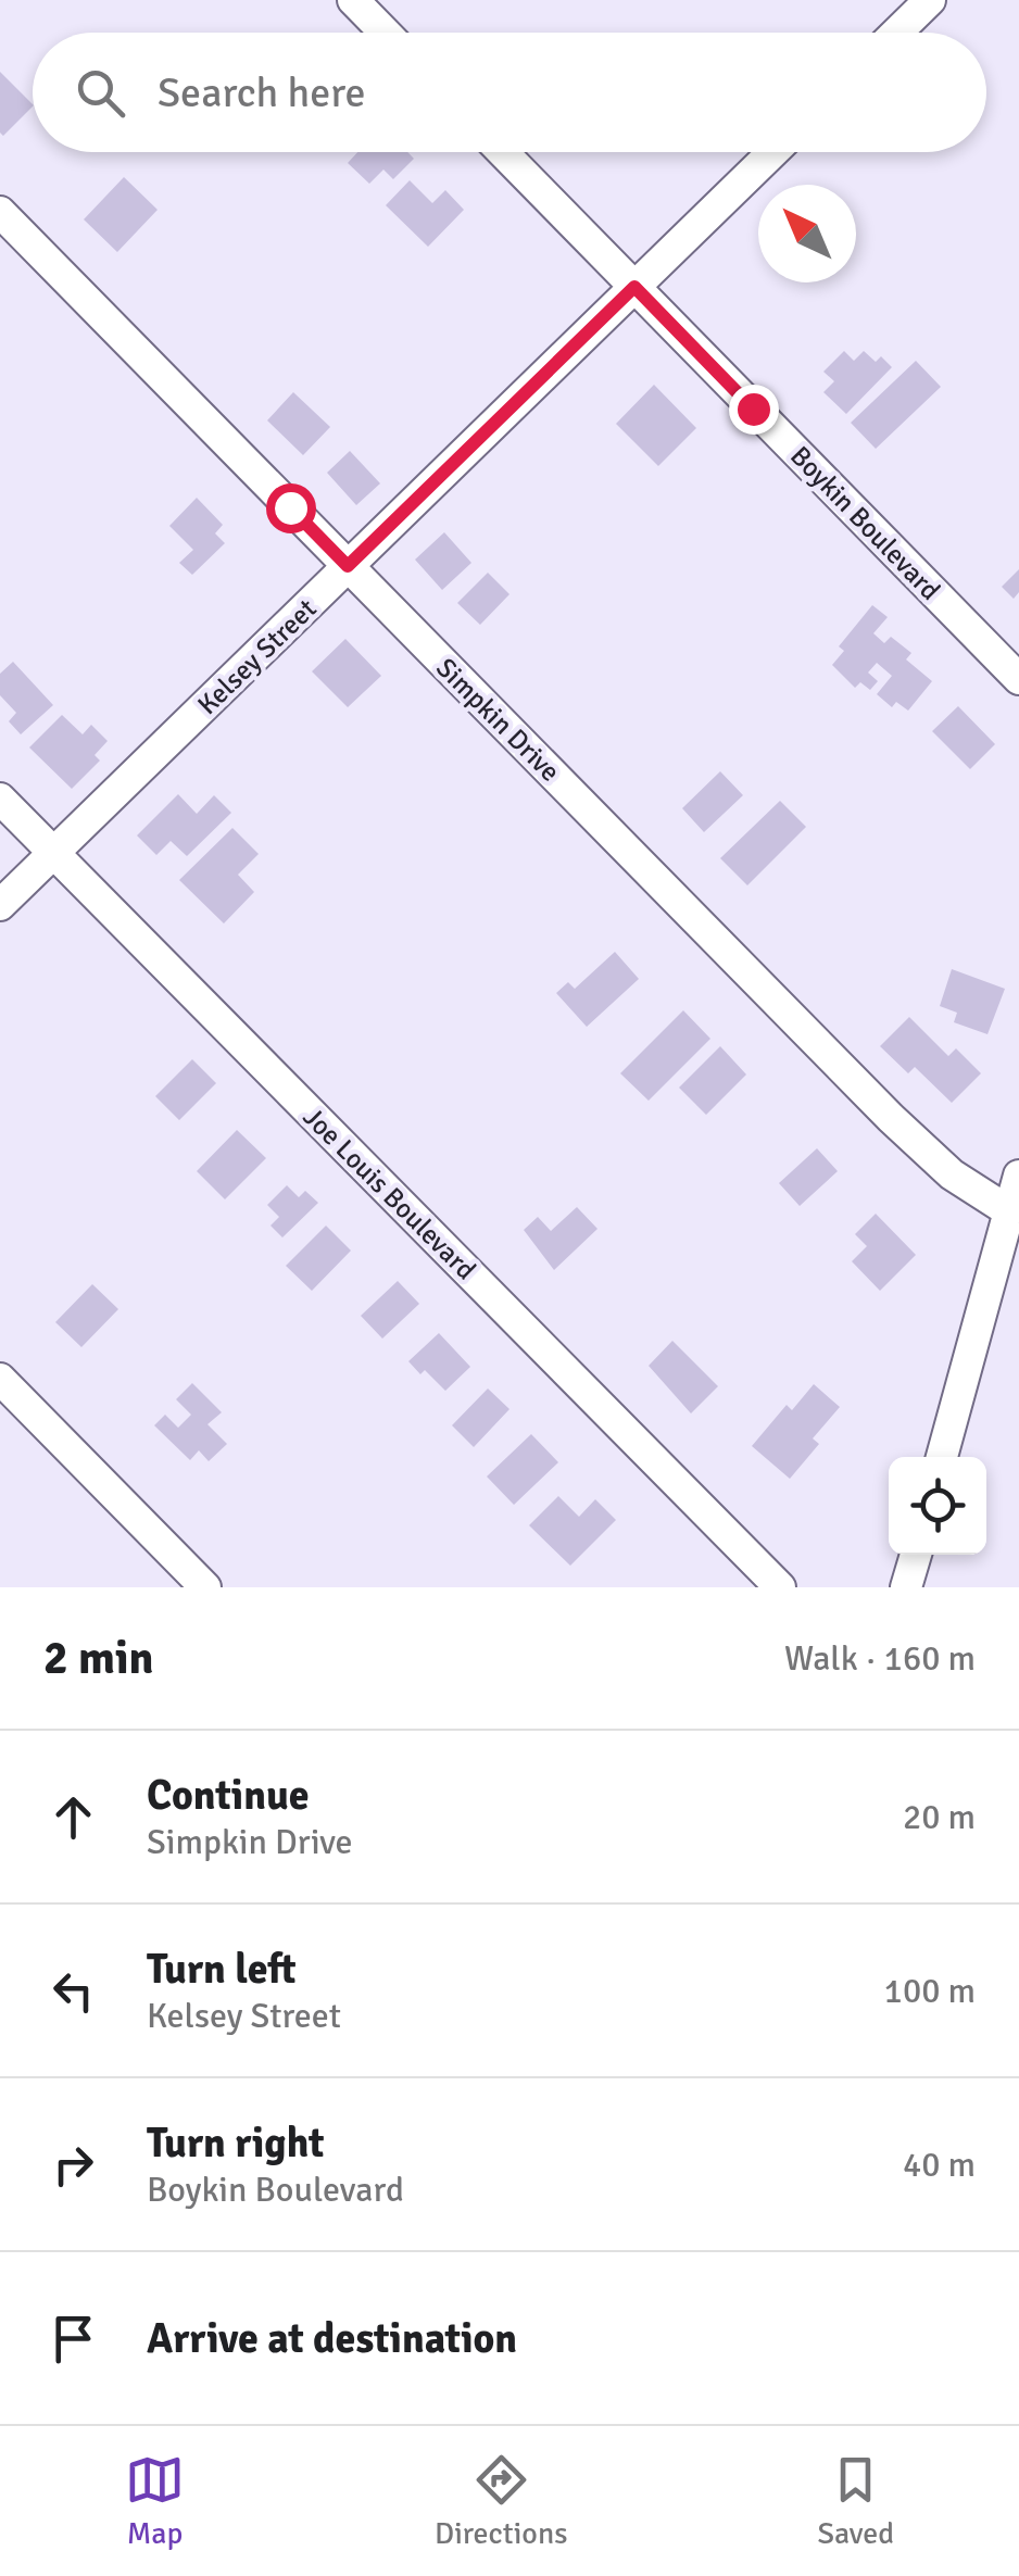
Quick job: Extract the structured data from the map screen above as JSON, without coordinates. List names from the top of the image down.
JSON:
{
  "streets": {
    "street": [
      "Boykin Boulevard",
      "Kelsey Street",
      "Simpkin Drive",
      "Joe Louis Boulevard"
    ]
  },
  "crossings": [
    ["Boykin Boulevard", "Kelsey Street"],
    ["Kelsey Street", "Simpkin Drive"],
    ["Kelsey Street", "Joe Louis Boulevard"]
  ],
  "north": "top left",
  "page": {
    "search": "Search here",
    "heading": ["2 min", "Walk · 160 m"],
    "list": [
      ["Continue", "Simpkin Drive", "20 m"],
      ["Turn left", "Kelsey Street", "100 m"],
      ["Turn right", "Boykin Boulevard", "40 m"],
      "Arrive at destination"
    ],
    "nav": ["Map", "Directions", "Saved"]
  }
}
